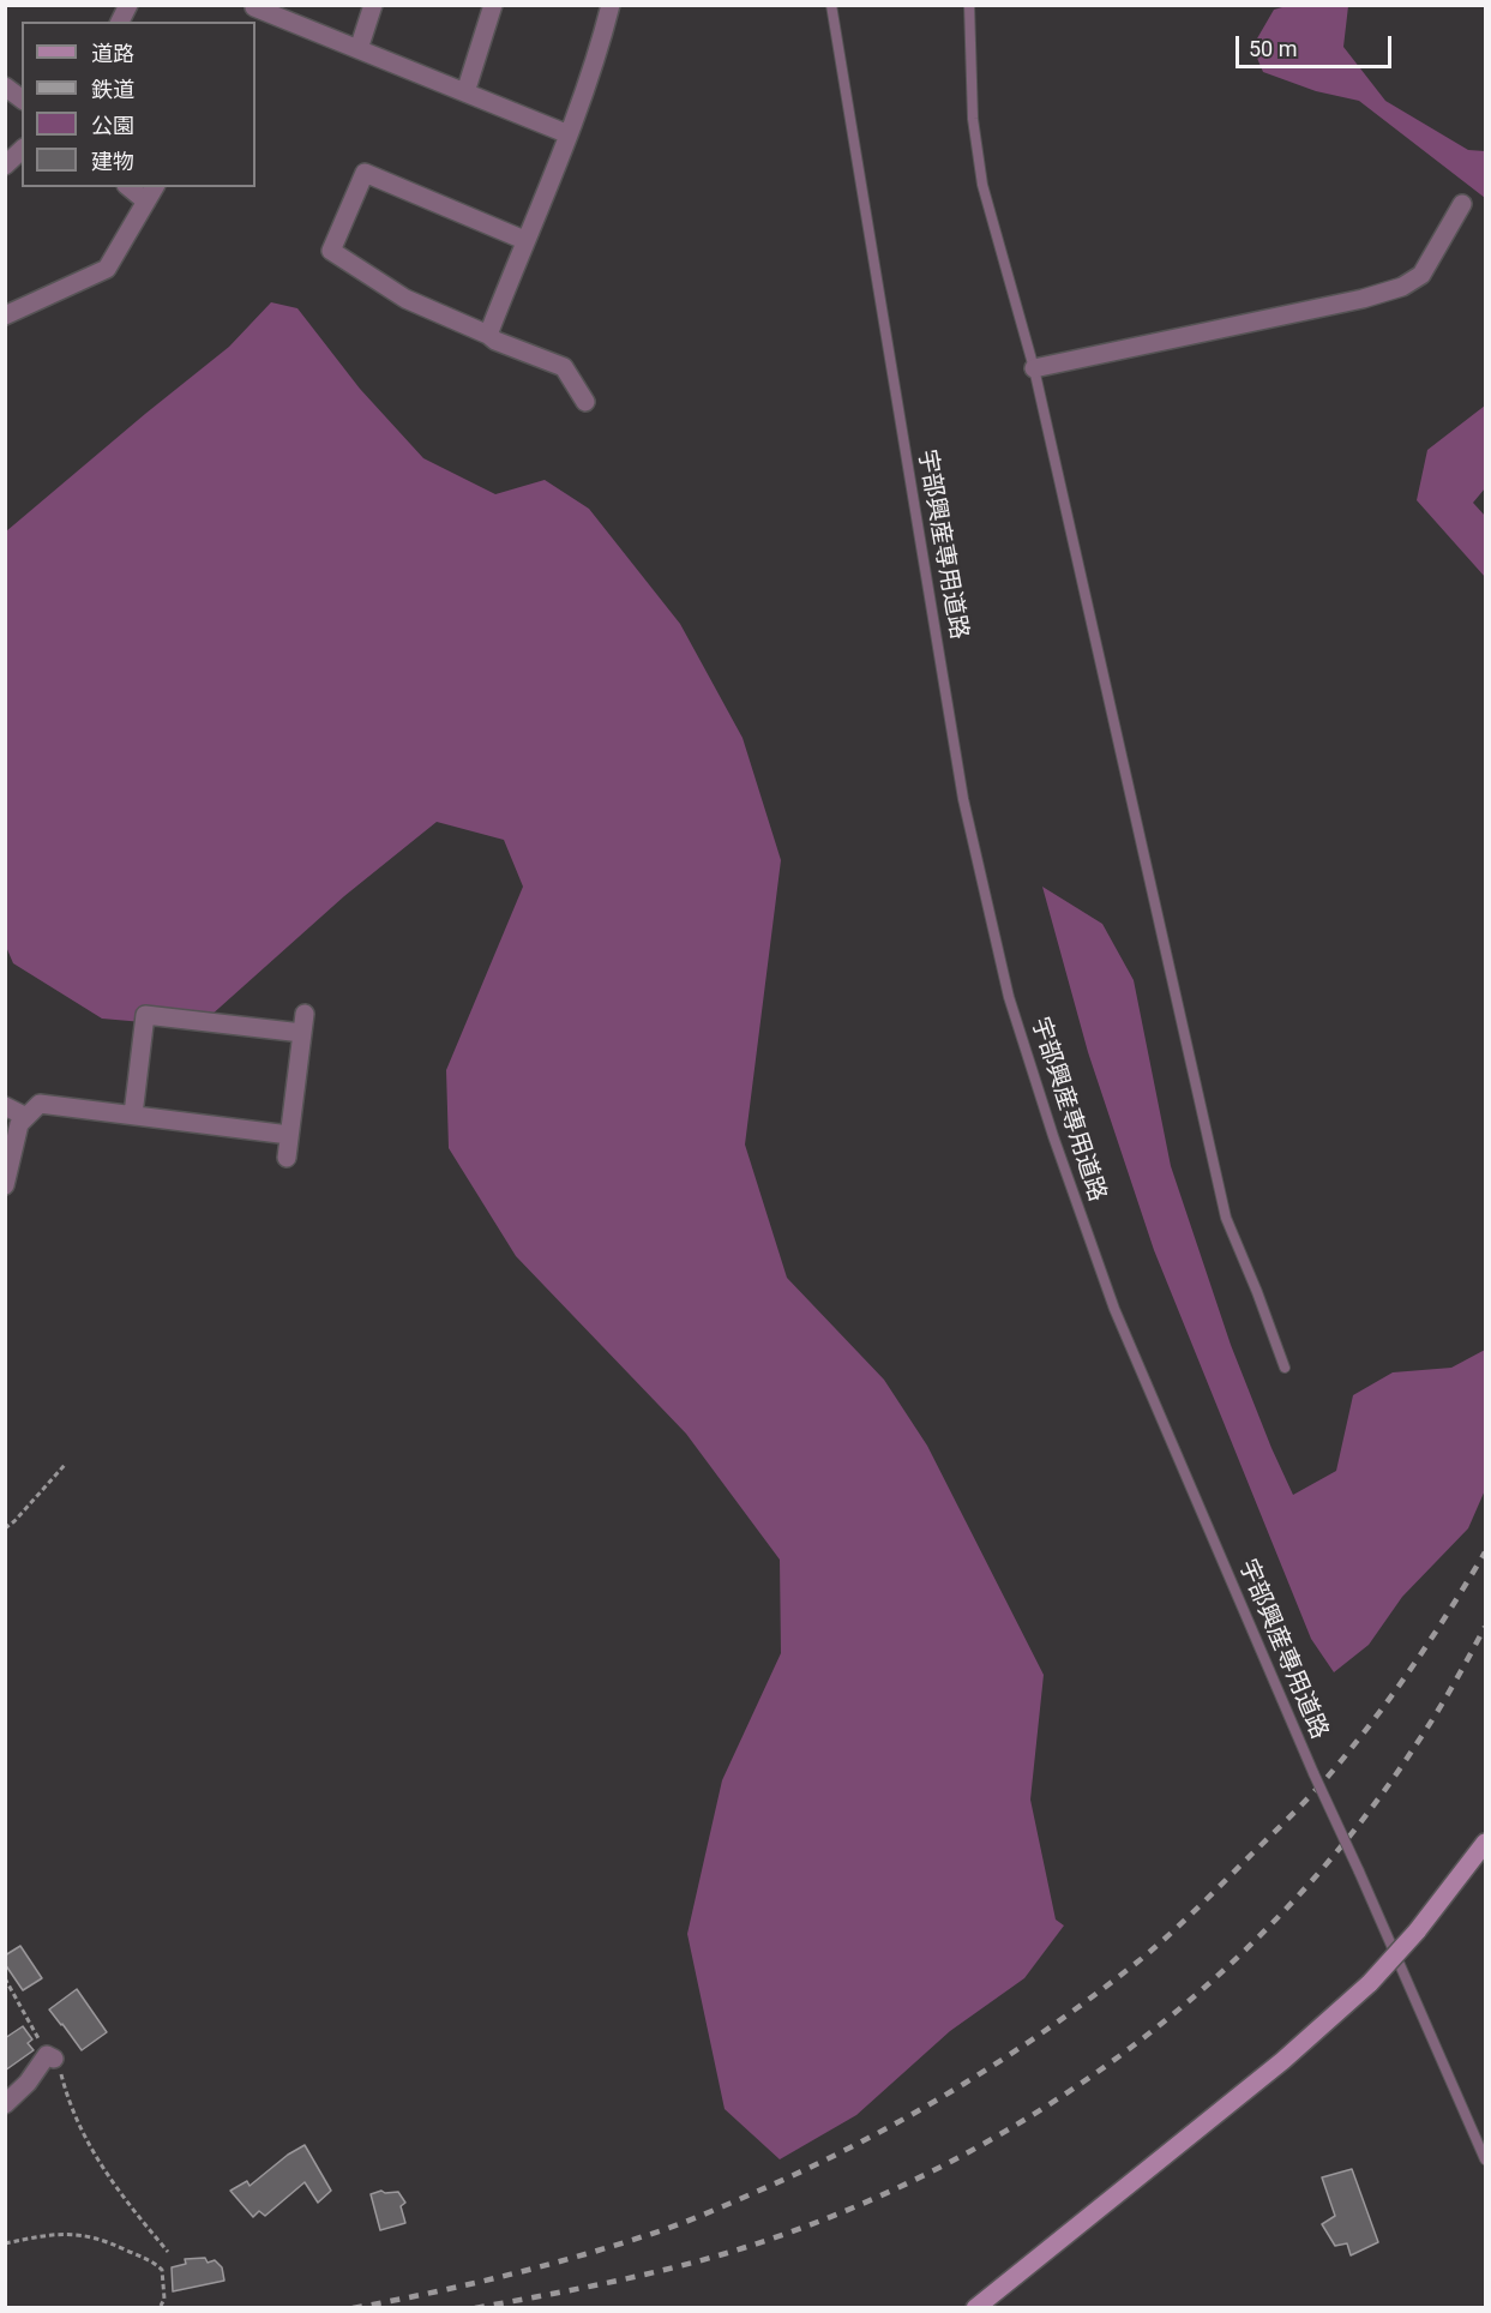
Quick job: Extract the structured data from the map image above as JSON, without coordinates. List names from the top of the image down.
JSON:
{
  "streets": {
    "lane": ["宇部興産専用道路"]
  },
  "legend": [
    "道路",
    "鉄道",
    "公園",
    "建物"
  ],
  "scale_bar": "50 m"
}
